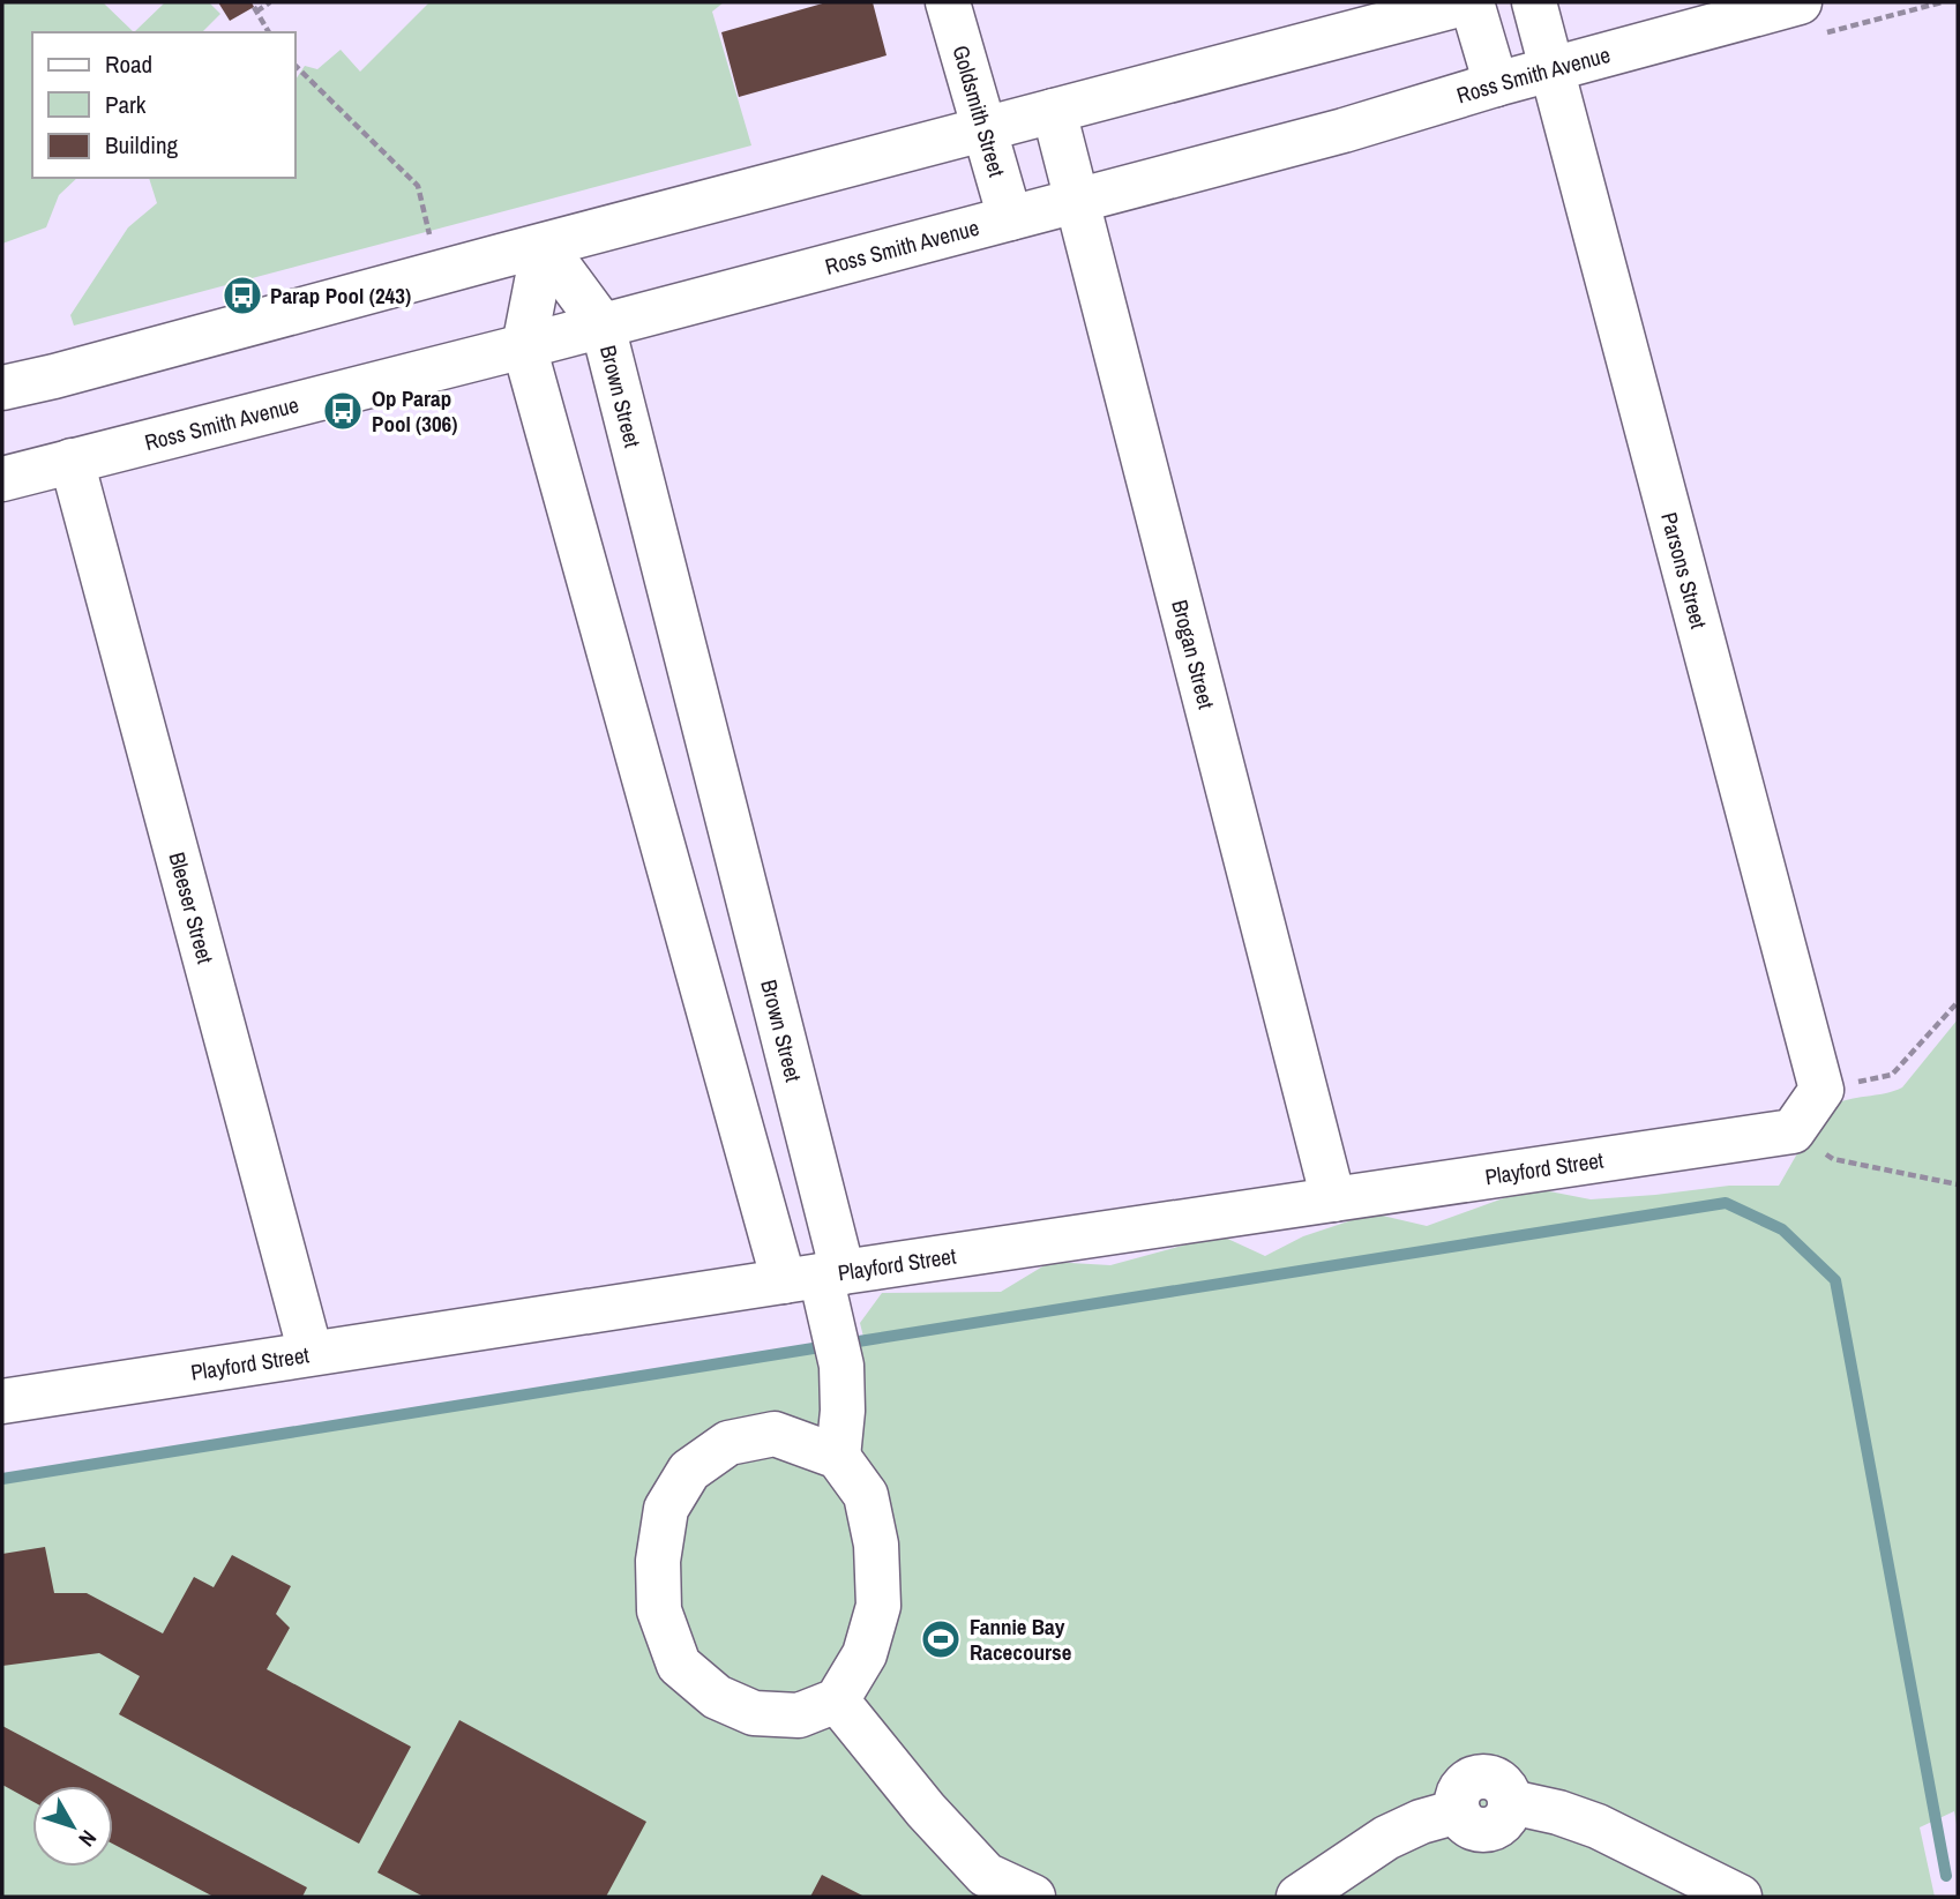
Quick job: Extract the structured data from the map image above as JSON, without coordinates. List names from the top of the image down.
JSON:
{
  "streets": {
    "street": [
      "Ross Smith Avenue",
      "Goldsmith Street",
      "Brown Street",
      "Parsons Street",
      "Brogan Street",
      "Bleeser Street",
      "Playford Street"
    ]
  },
  "crossings": [
    ["Ross Smith Avenue", "Goldsmith Street"],
    ["Ross Smith Avenue", "Brown Street"],
    ["Ross Smith Avenue", "Parsons Street"],
    ["Ross Smith Avenue", "Brogan Street"],
    ["Ross Smith Avenue", "Bleeser Street"],
    ["Brown Street", "Playford Street"],
    ["Brogan Street", "Playford Street"],
    ["Bleeser Street", "Playford Street"]
  ],
  "places": {
    "bus stop": ["Parap Pool (243)", "Op Parap Pool (306)"],
    "sports": ["Fannie Bay Racecourse"]
  },
  "legend": ["Road", "Park", "Building"],
  "north": "bottom right"
}
